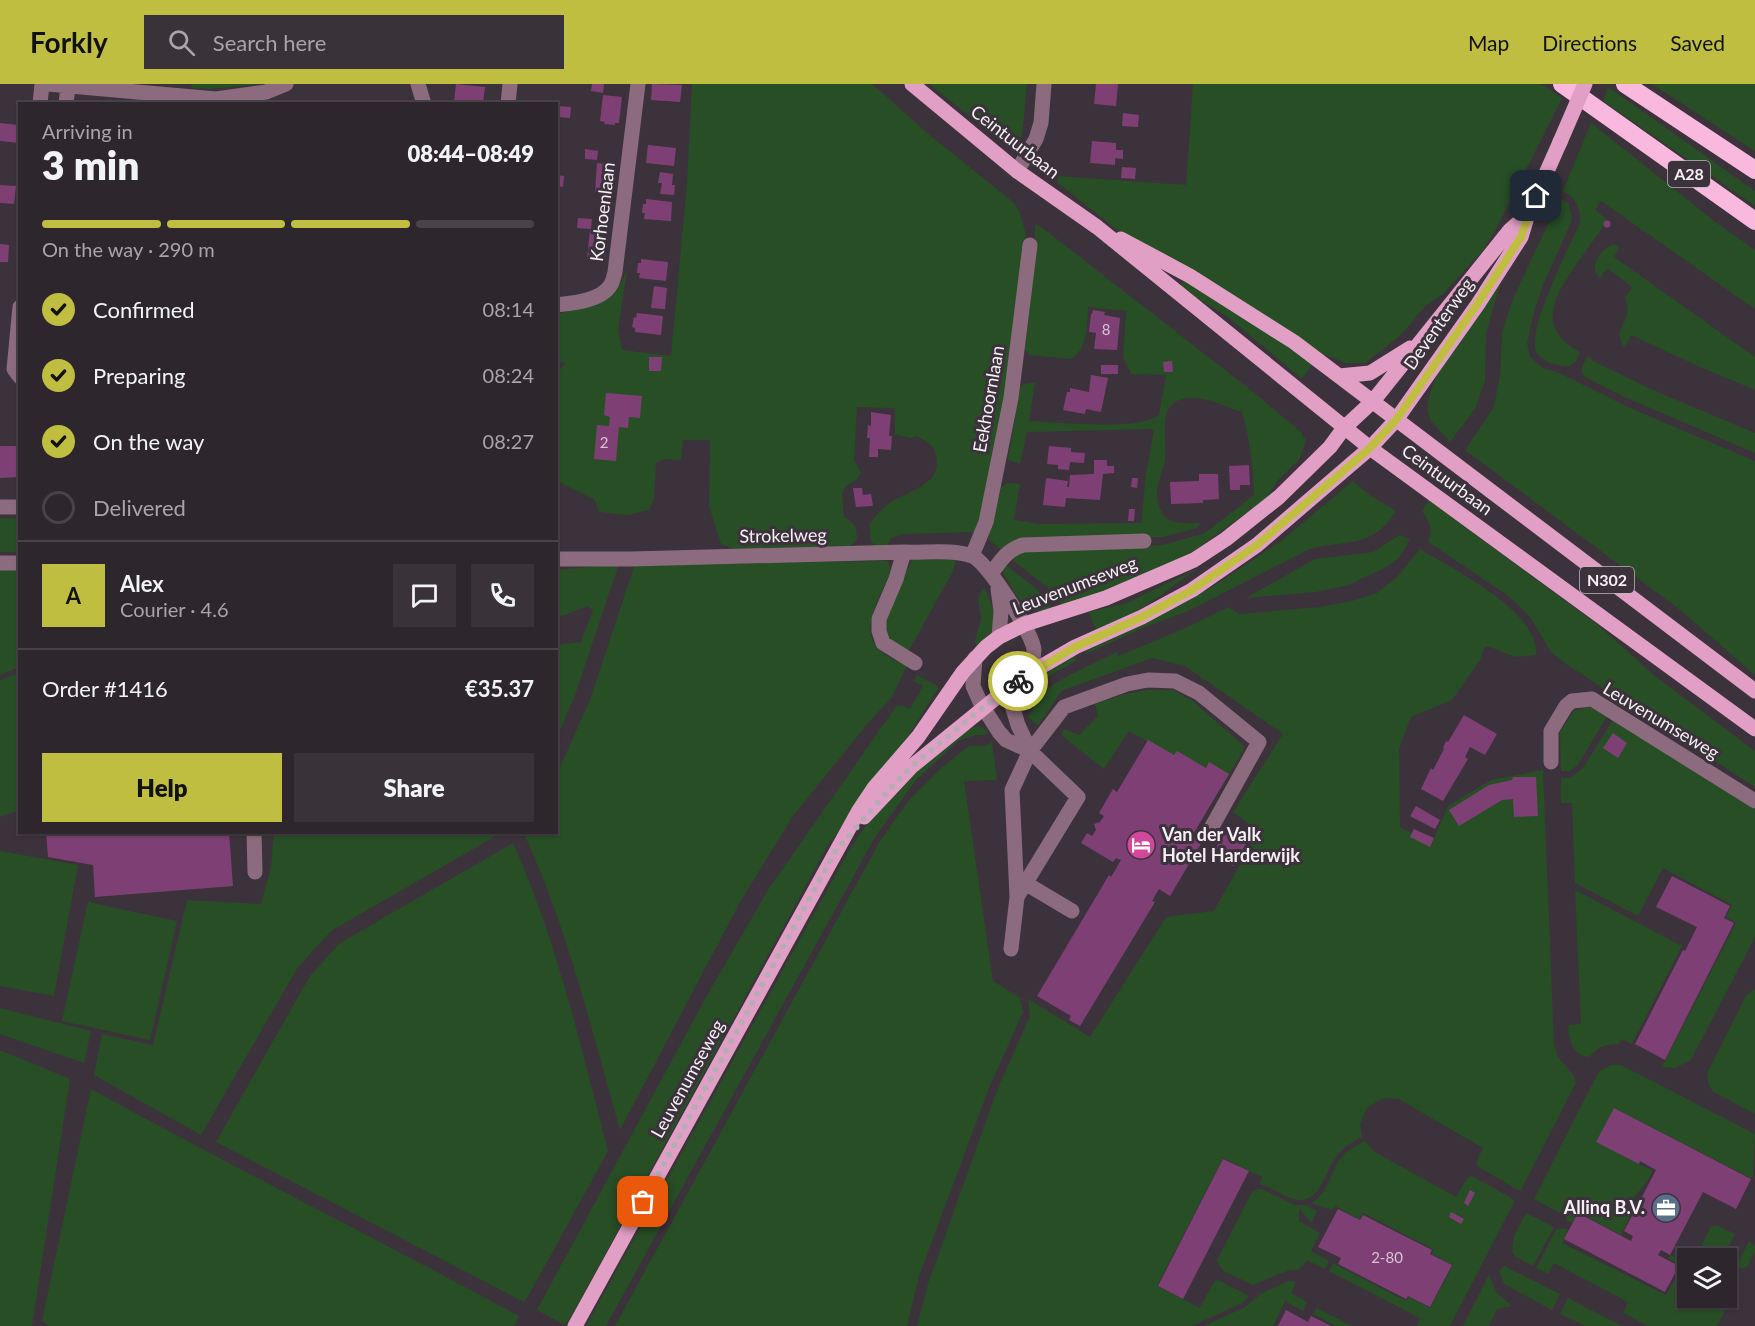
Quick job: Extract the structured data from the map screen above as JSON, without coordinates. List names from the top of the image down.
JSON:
{
  "streets": {
    "highway": ["A28"],
    "main road": [
      "Ceintuurbaan",
      "Deventerweg",
      "N302",
      "Leuvenumseweg"
    ],
    "street": ["Korhoenlaan", "Eekhoornlaan", "Strokelweg"]
  },
  "crossings": [
    ["Ceintuurbaan", "Deventerweg"],
    ["Ceintuurbaan", "Leuvenumseweg"],
    ["Deventerweg", "Leuvenumseweg"],
    ["Eekhoornlaan", "Strokelweg"]
  ],
  "places": {
    "hotel": ["Van der Valk Hotel Harderwijk"],
    "office": ["Allinq B.V."]
  },
  "house_numbers": ["8", "2", "2-80"],
  "page": {
    "header": "Forkly",
    "search": "Search here",
    "nav": ["Map", "Directions", "Saved"],
    "heading": ["3 min", "Arriving in", "08:44–08:49"],
    "panel": [
      "Alex",
      "Courier · 4.6",
      "Order #1416",
      "€35.37"
    ],
    "bar": "On the way · 290 m",
    "list": [
      ["Confirmed", "08:14"],
      ["Preparing", "08:24"],
      ["On the way", "08:27"],
      "Delivered"
    ],
    "round": "A",
    "buttons": ["Help", "Share"]
  }
}
